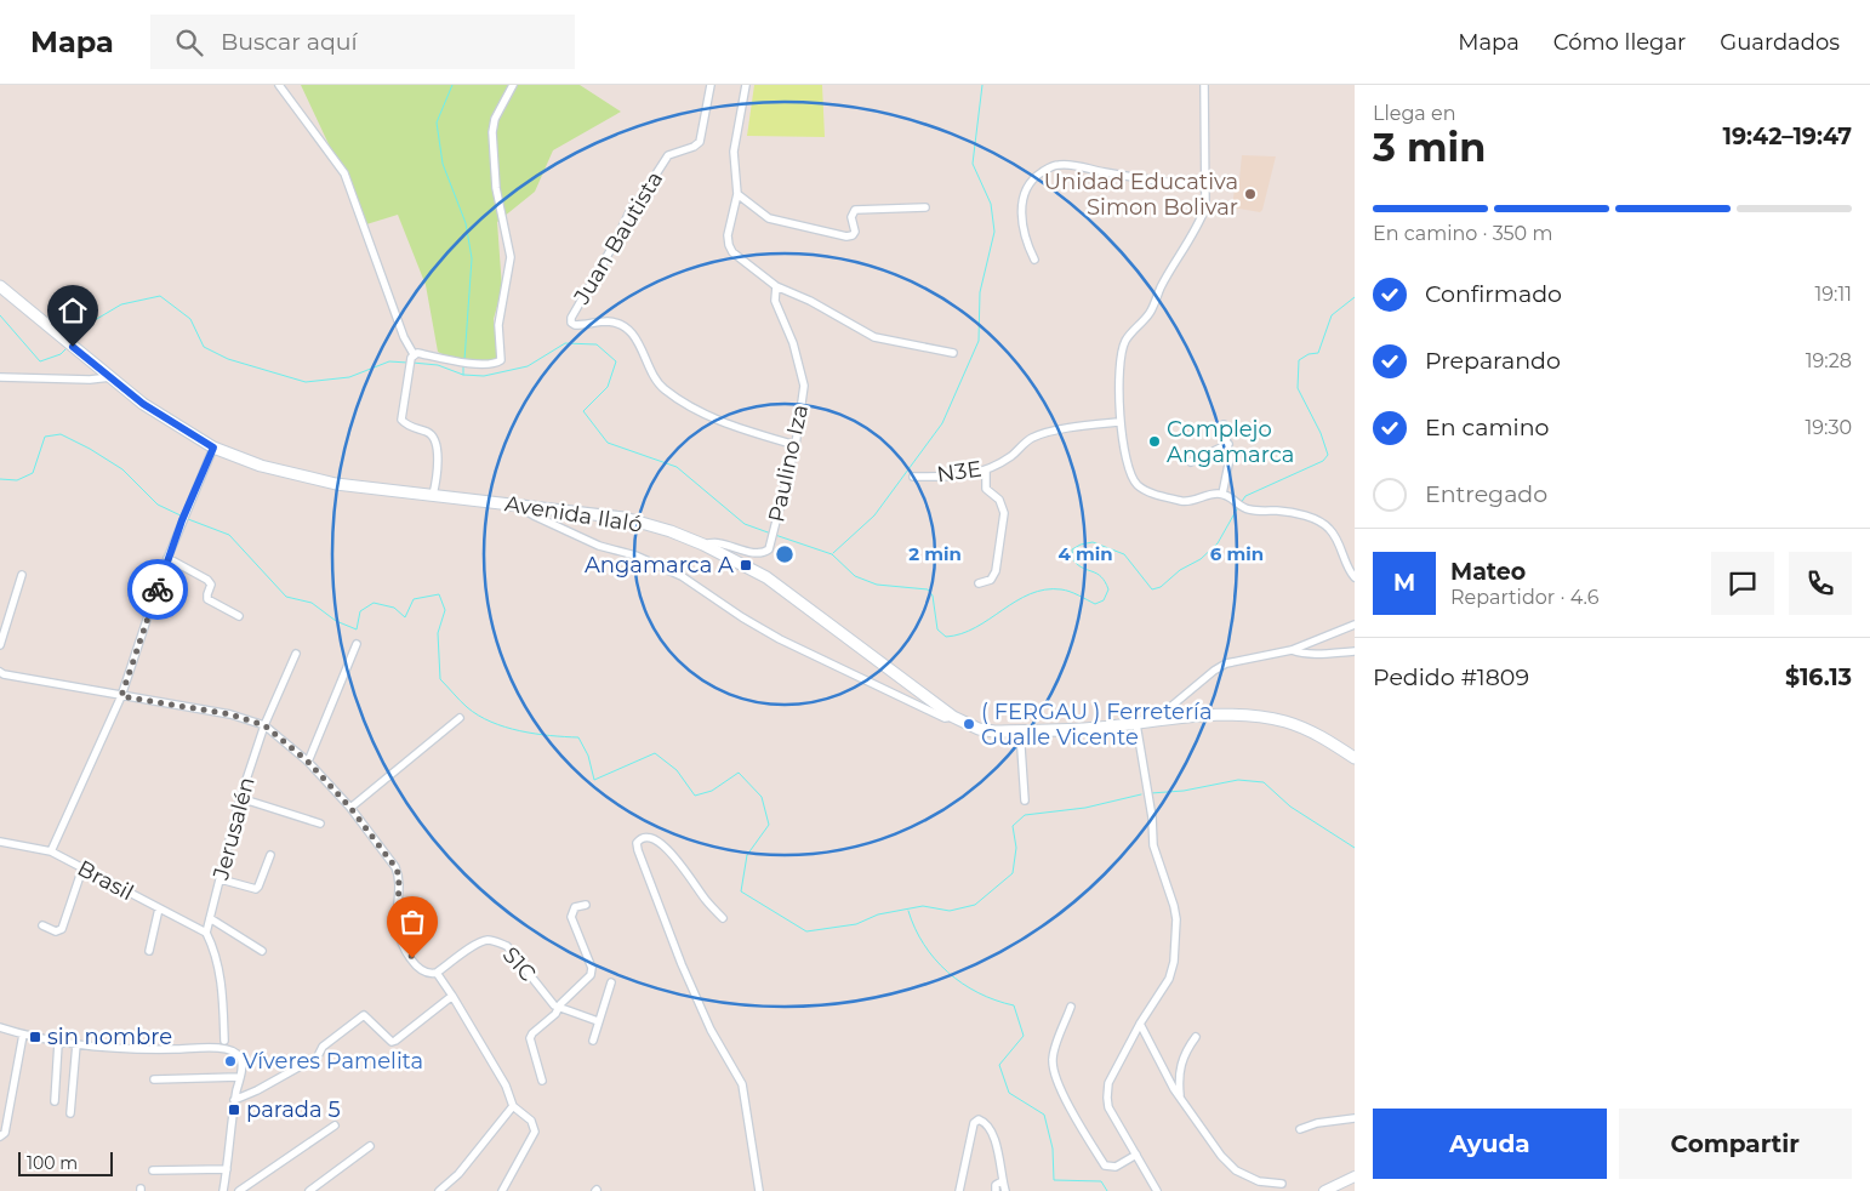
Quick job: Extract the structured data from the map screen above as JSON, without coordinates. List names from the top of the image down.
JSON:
{
  "streets": {
    "main road": ["Avenida Ilaló"],
    "street": [
      "Juan Bautista",
      "Paulino Iza",
      "N3E",
      "Jerusalén",
      "Brasil",
      "S1C"
    ]
  },
  "crossings": [
    ["Juan Bautista", "Paulino Iza"],
    ["Paulino Iza", "Avenida Ilaló"],
    ["Jerusalén", "Brasil"]
  ],
  "places": {
    "other": [
      "Unidad Educativa Simon Bolivar",
      "Complejo Angamarca",
      "( FERGAU ) Ferretería Gualle Vicente",
      "Víveres Pamelita"
    ],
    "transit": ["Angamarca A", "sin nombre", "parada 5"]
  },
  "scale_bar": "100 m",
  "page": {
    "header": "Mapa",
    "search": "Buscar aquí",
    "nav": ["Mapa", "Cómo llegar", "Guardados"],
    "heading": ["3 min", "Llega en", "19:42–19:47"],
    "panel": [
      "Mateo",
      "Repartidor · 4.6",
      "Pedido #1809",
      "$16.13"
    ],
    "bar": "En camino · 350 m",
    "list": [
      ["Confirmado", "19:11"],
      ["Preparando", "19:28"],
      ["En camino", "19:30"],
      "Entregado"
    ],
    "round": "M",
    "buttons": ["Ayuda", "Compartir"],
    "scale": "100 m"
  },
  "rings": ["2 min", "4 min", "6 min"]
}
